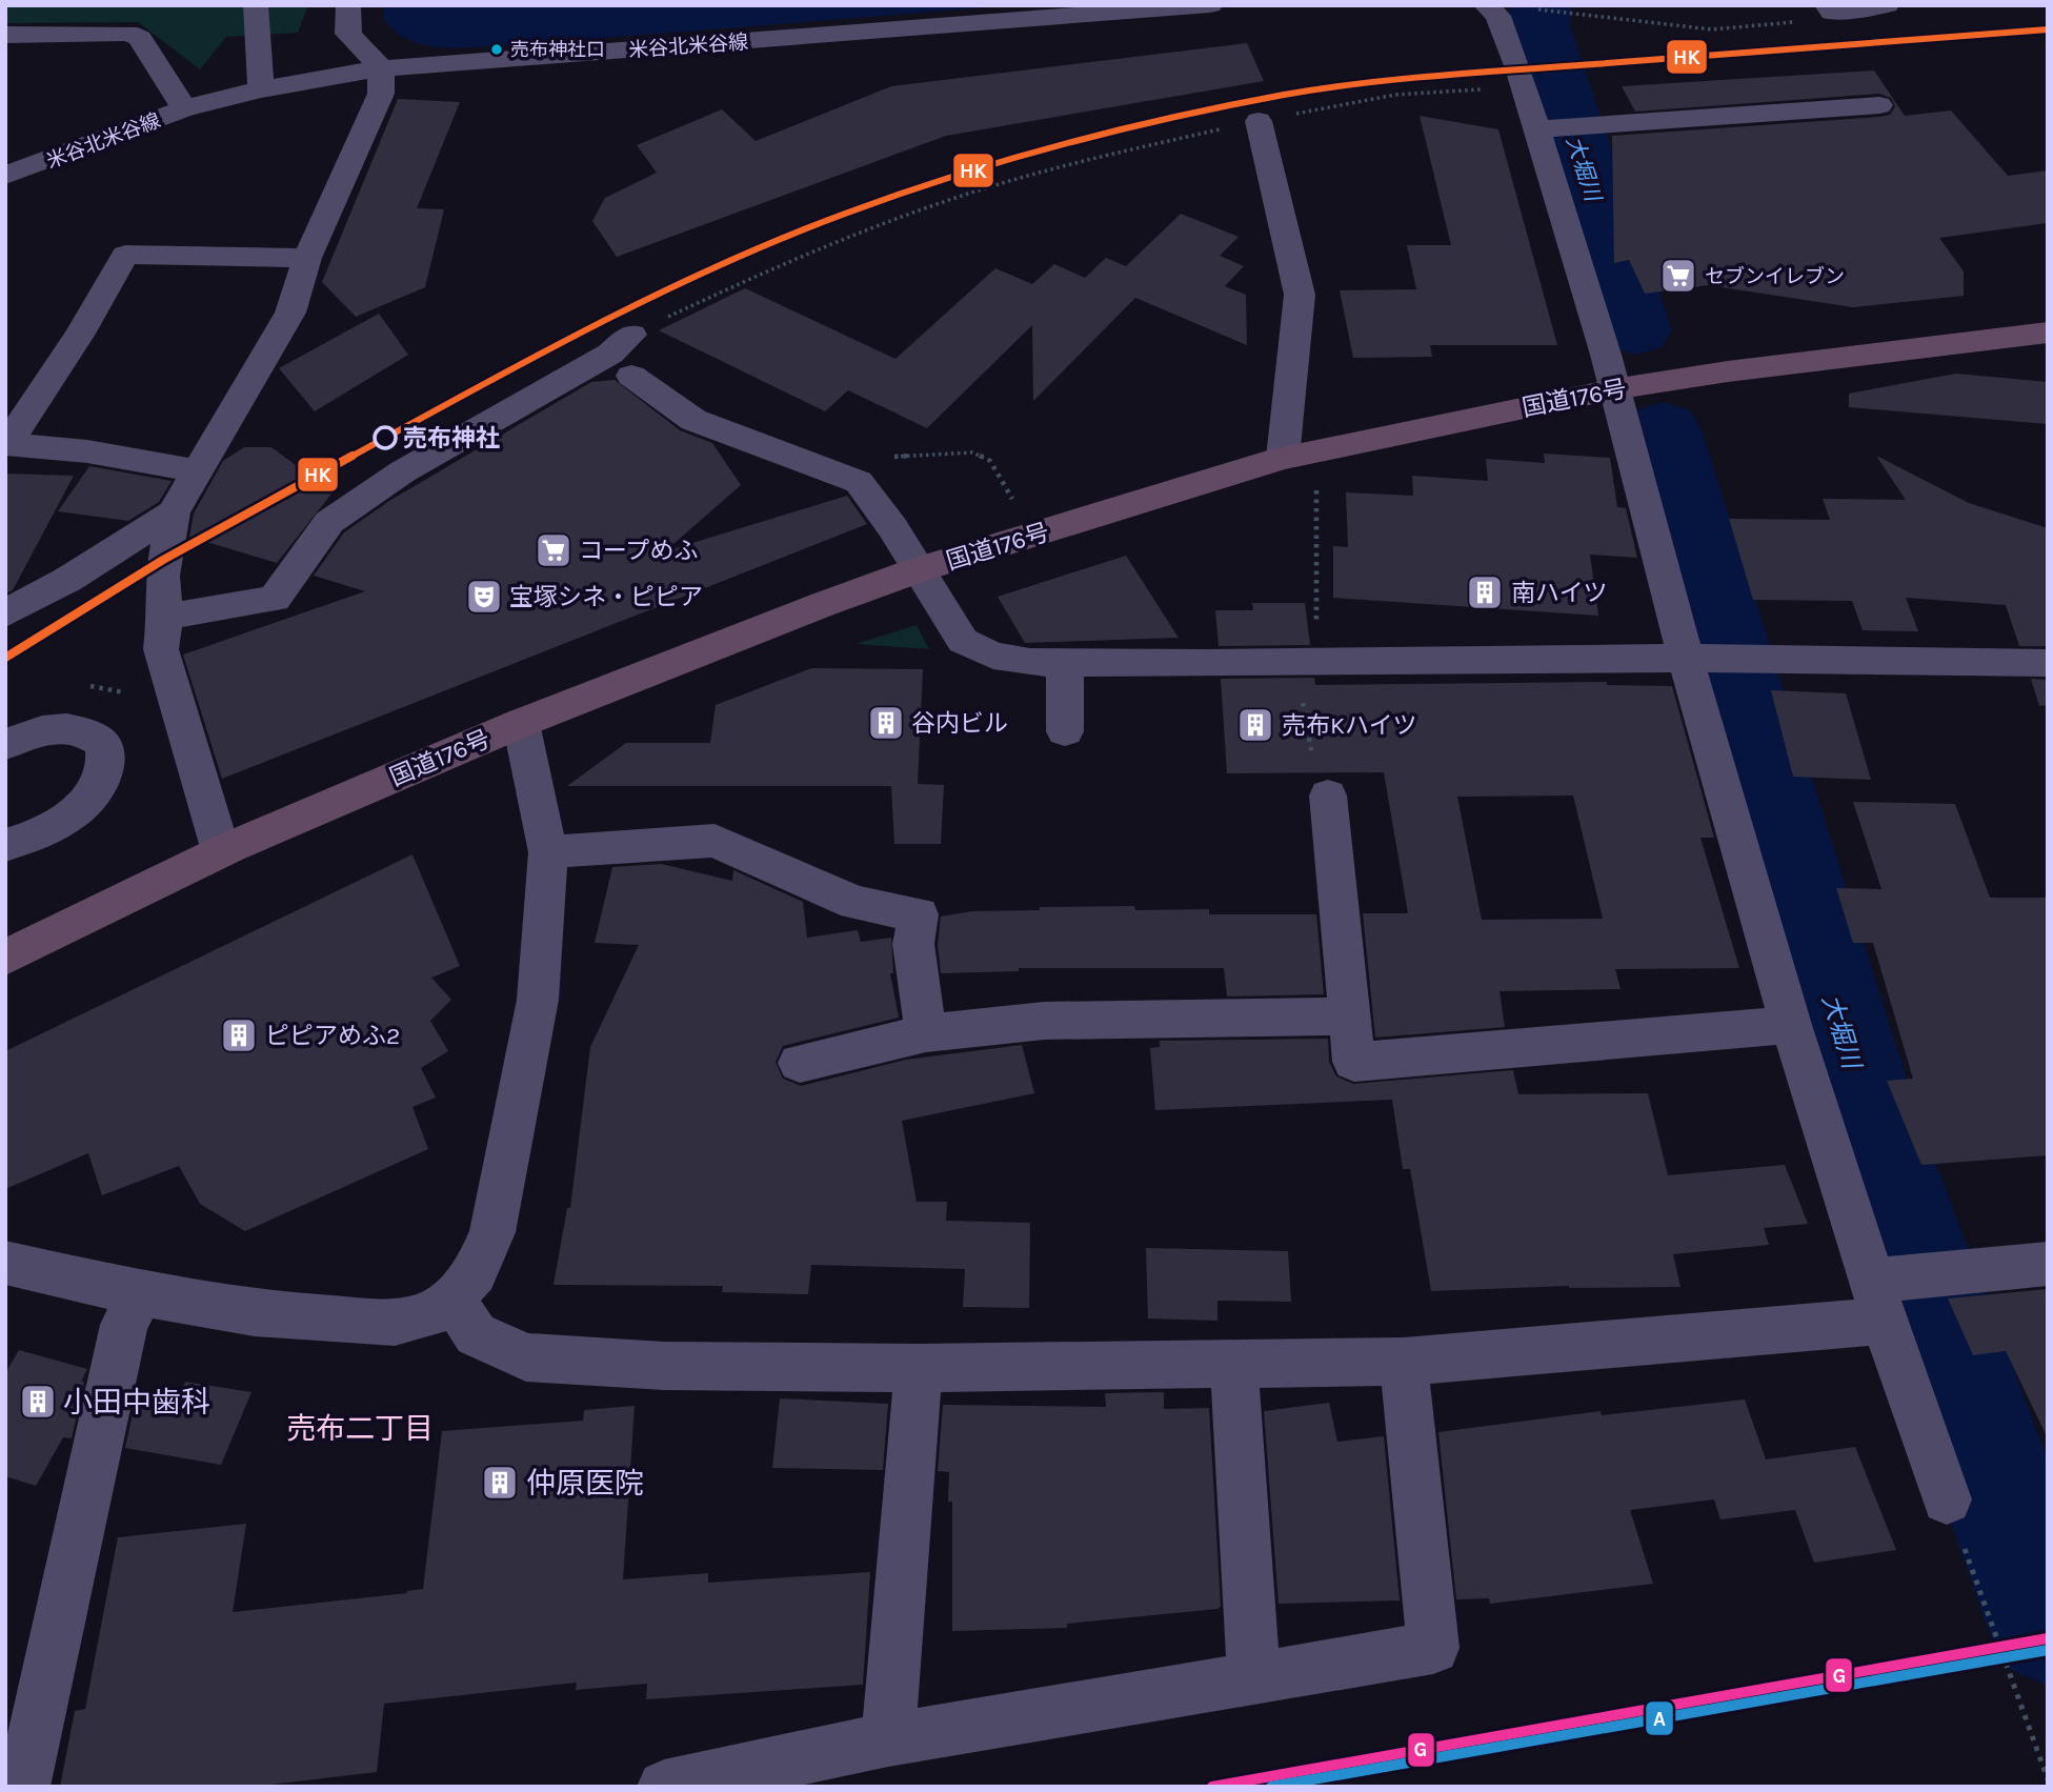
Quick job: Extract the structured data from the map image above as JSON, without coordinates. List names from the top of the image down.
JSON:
{
  "streets": {
    "highway": ["国道176号"],
    "street": ["米谷北米谷線"]
  },
  "districts": ["売布二丁目"],
  "water": ["大堀川"],
  "places": {
    "other": ["売布神社口", "売布神社"],
    "supermarket": ["セブンイレブン", "コープめふ"],
    "building": [
      "南ハイツ",
      "谷内ビル",
      "売布Kハイツ",
      "ピピアめふ2",
      "小田中歯科",
      "仲原医院"
    ],
    "theatre": ["宝塚シネ・ピピア"]
  },
  "lines": ["transit line HK", "transit line G", "transit line A"]
}
